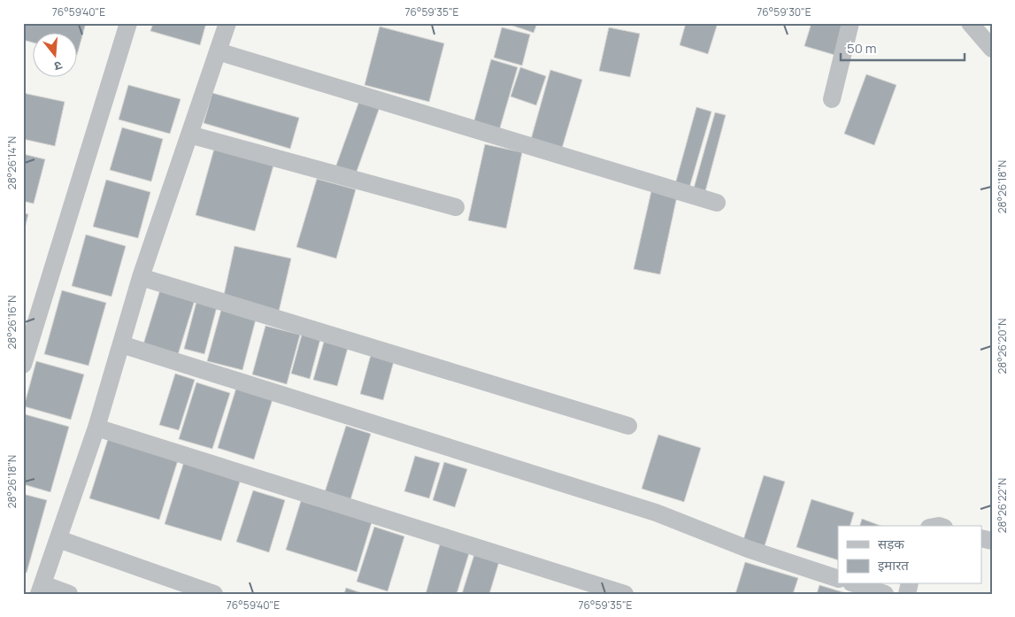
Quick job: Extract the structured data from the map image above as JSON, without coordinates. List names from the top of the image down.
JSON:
{
  "legend": ["सड़क", "इमारत"],
  "scale_bar": "50 m",
  "north": "bottom",
  "coordinates": [
    "76°59'40\"E",
    "76°59'35\"E",
    "76°59'30\"E",
    "28°26'14\"N",
    "28°26'18\"N",
    "28°26'16\"N",
    "28°26'20\"N",
    "28°26'22\"N"
  ]
}
